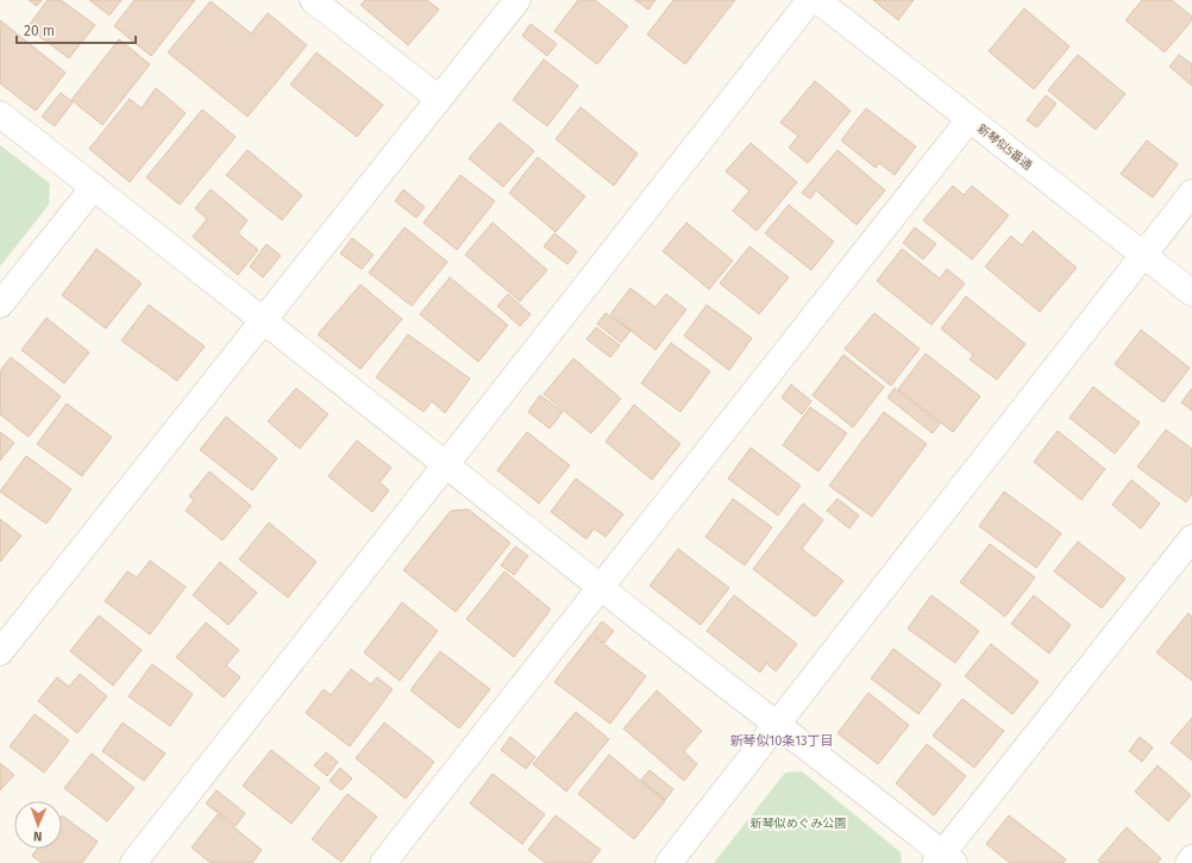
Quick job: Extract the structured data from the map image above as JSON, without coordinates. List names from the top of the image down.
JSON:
{
  "streets": {
    "street": ["新琴似5番通"]
  },
  "districts": ["新琴似10条13丁目"],
  "parks": ["新琴似めぐみ公園"],
  "scale_bar": "20 m",
  "north": "bottom"
}
